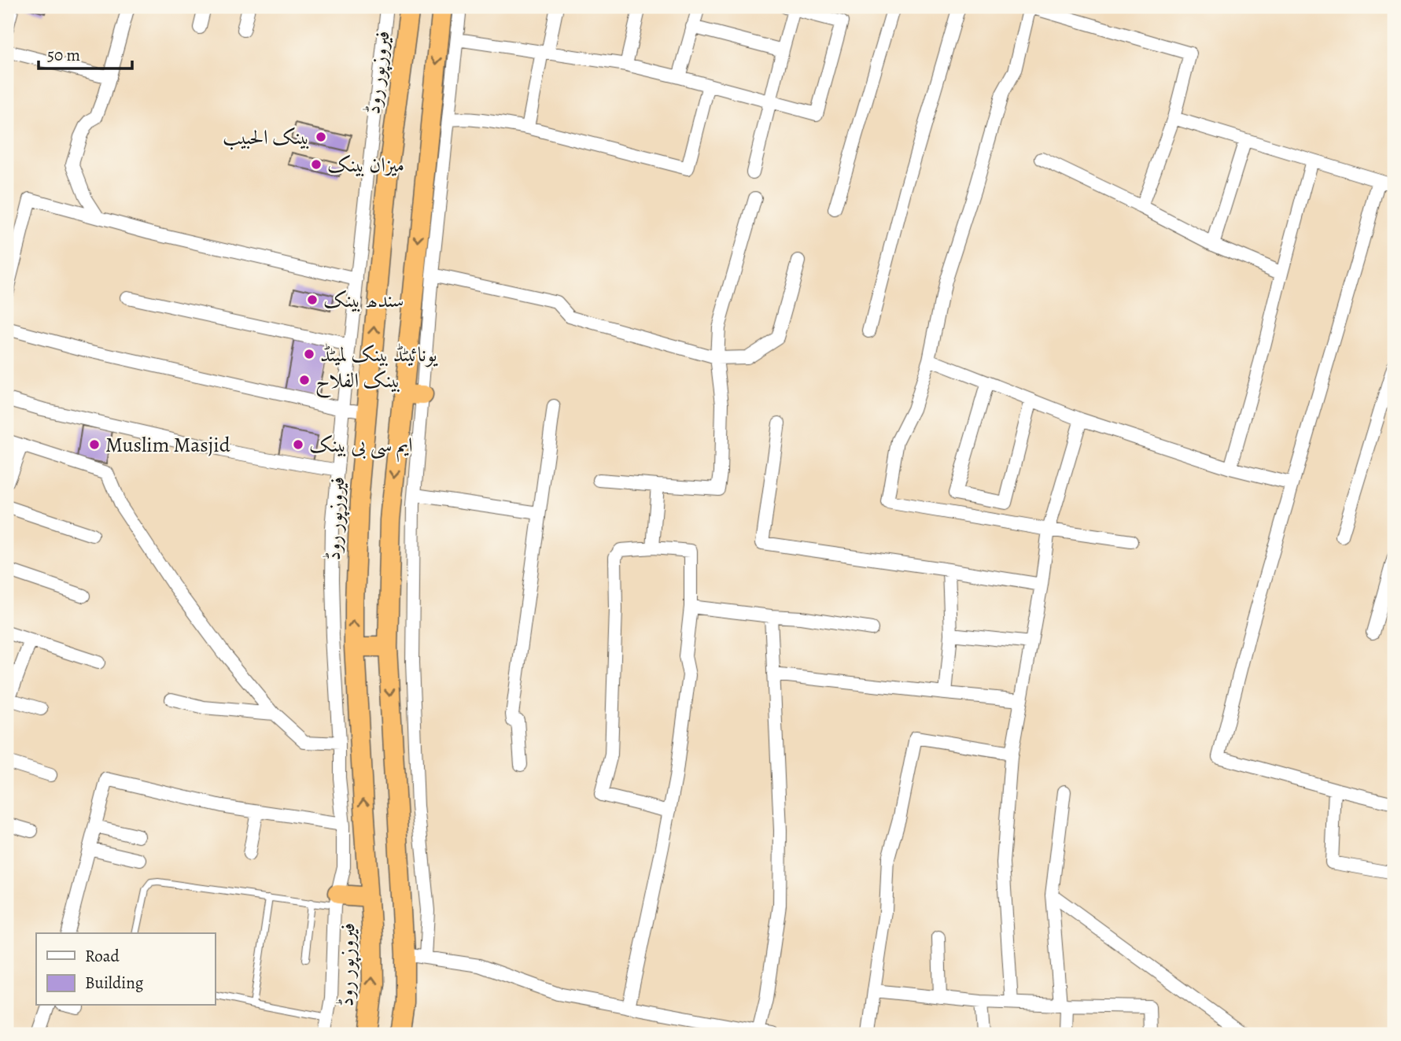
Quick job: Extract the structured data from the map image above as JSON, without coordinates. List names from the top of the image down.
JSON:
{
  "streets": {
    "highway": ["فیروزپور روڈ"]
  },
  "places": [
    "بينک الحبيب",
    "میزان بینک",
    "سندھ بینک",
    "یونائیٹڈ بینک لمیٹڈ",
    "بینک الفلاح",
    "Muslim Masjid",
    "ایم سی بی بینک"
  ],
  "legend": ["Road", "Building"],
  "scale_bar": "50 m"
}
